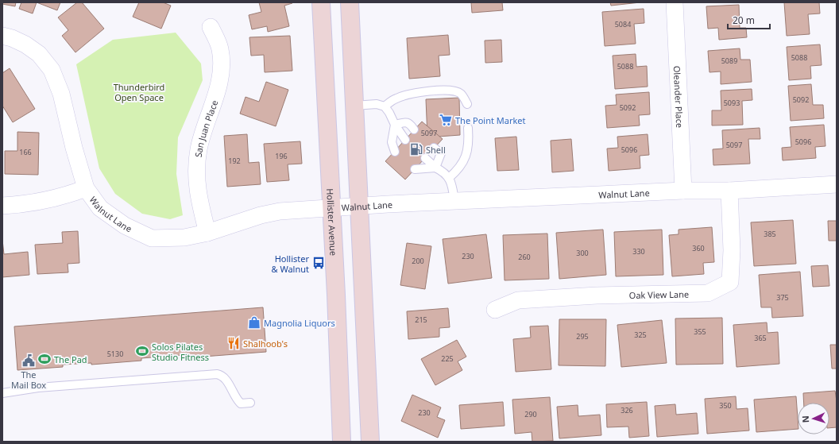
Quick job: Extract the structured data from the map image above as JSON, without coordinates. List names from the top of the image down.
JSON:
{
  "streets": {
    "main road": ["Hollister Avenue"],
    "street": [
      "Oleander Place",
      "San Juan Place",
      "Walnut Lane",
      "Oak View Lane"
    ]
  },
  "crossings": [
    ["Oleander Place", "Walnut Lane"],
    ["San Juan Place", "Walnut Lane"],
    ["Walnut Lane", "Hollister Avenue"],
    ["Walnut Lane", "Oak View Lane"]
  ],
  "parks": ["Thunderbird Open Space"],
  "places": {
    "supermarket": ["The Point Market"],
    "fuel station": ["Shell"],
    "bus stop": ["Hollister & Walnut"],
    "shop": ["Magnolia Liquors"],
    "restaurant": ["Shalhoob's"],
    "sports": ["Solos Pilates Studio Fitness", "The Pad"],
    "public building": ["The Mail Box"]
  },
  "house_numbers": [
    "5084",
    "5088",
    "5089",
    "5088",
    "5092",
    "5093",
    "5092",
    "5097",
    "5096",
    "5097",
    "5096",
    "166",
    "196",
    "192",
    "385",
    "360",
    "330",
    "300",
    "230",
    "260",
    "200",
    "375",
    "215",
    "355",
    "325",
    "295",
    "365",
    "5130",
    "225",
    "350",
    "326",
    "230",
    "290"
  ],
  "scale_bar": "20 m",
  "north": "left"
}
